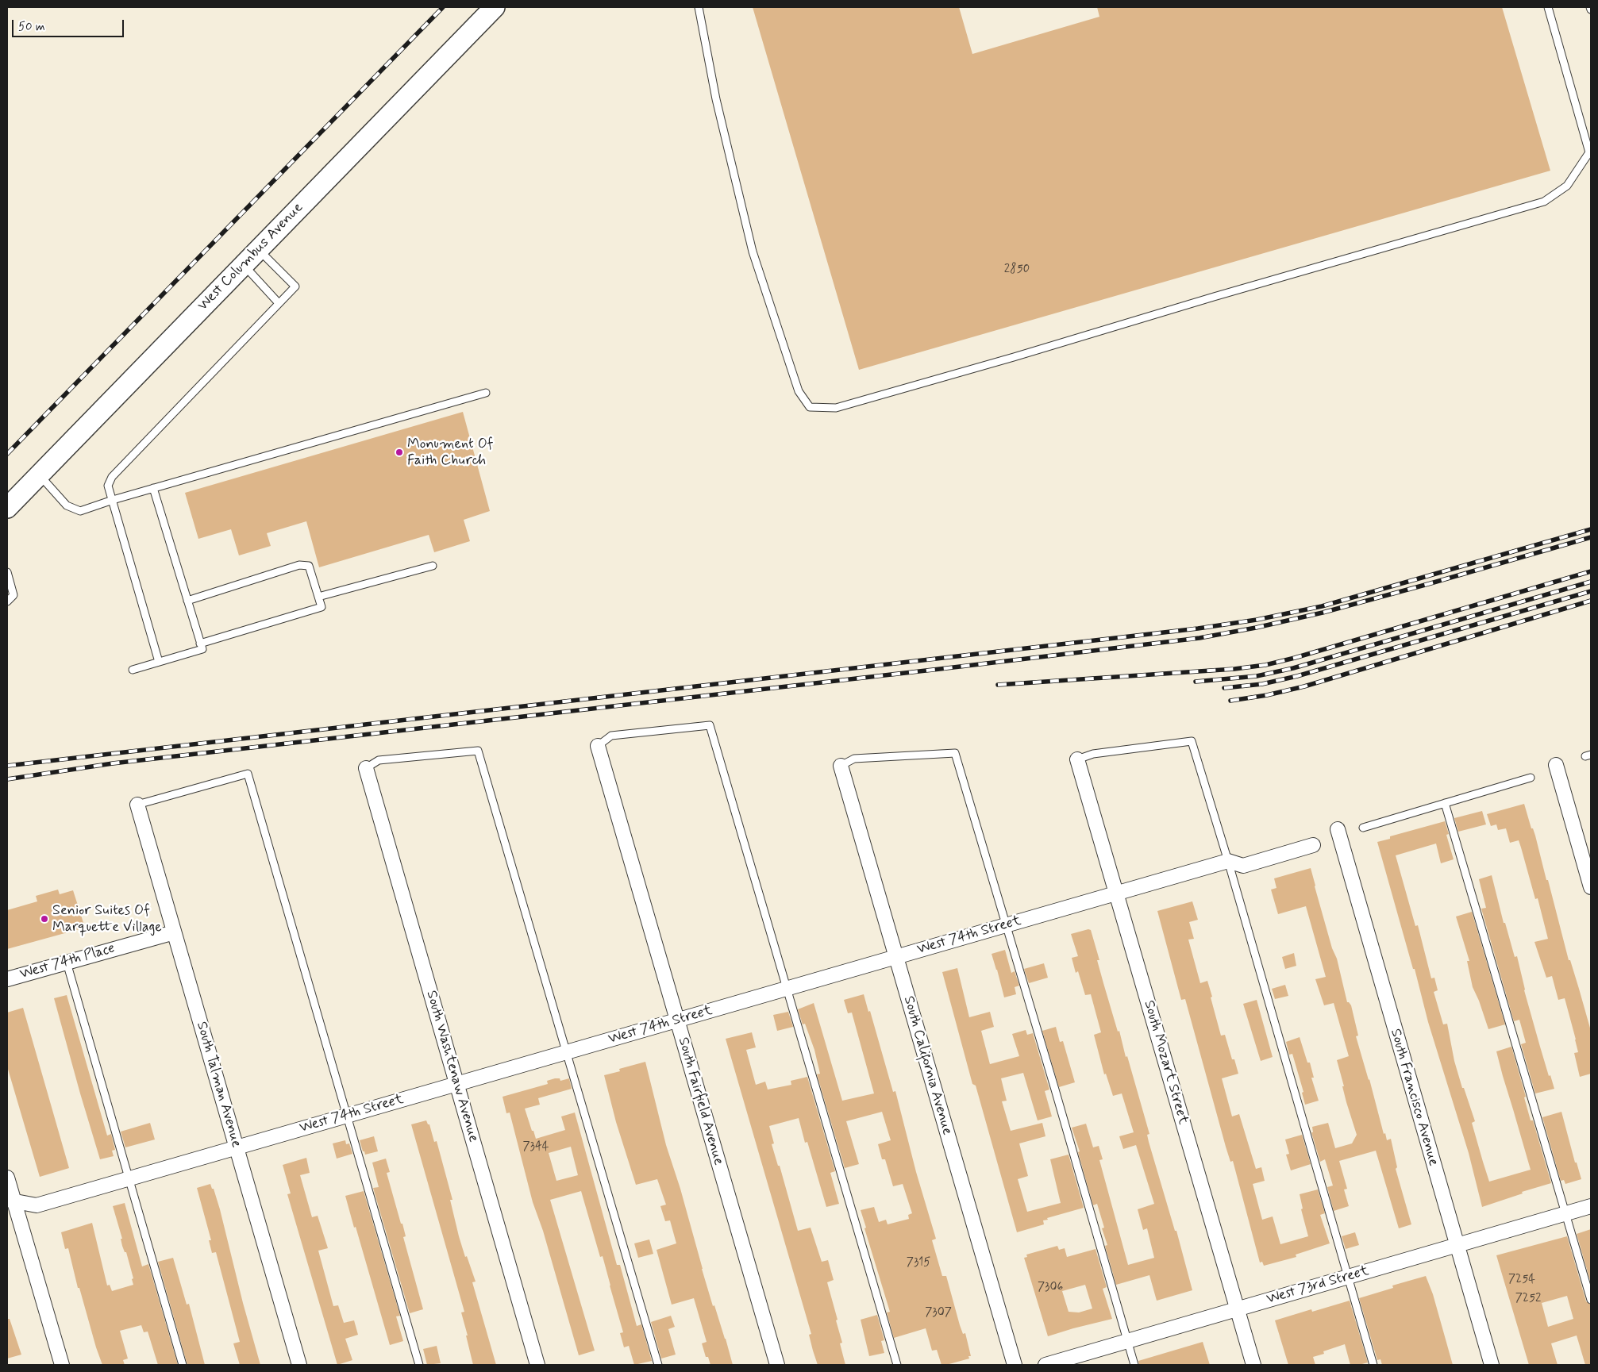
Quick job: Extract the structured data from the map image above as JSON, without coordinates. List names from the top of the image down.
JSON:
{
  "streets": {
    "main road": ["West Columbus Avenue"],
    "street": [
      "West 74th Street",
      "West 74th Place",
      "South Mozart Street",
      "South California Avenue",
      "South Washtenaw Avenue",
      "South Talman Avenue",
      "South Francisco Avenue",
      "South Fairfield Avenue",
      "West 73rd Street"
    ]
  },
  "crossings": [
    ["West 74th Street", "South Mozart Street"],
    ["West 74th Street", "South California Avenue"],
    ["West 74th Street", "South Washtenaw Avenue"],
    ["West 74th Street", "South Talman Avenue"],
    ["West 74th Street", "South Fairfield Avenue"],
    ["West 74th Place", "South Talman Avenue"],
    ["South Mozart Street", "West 73rd Street"],
    ["South Francisco Avenue", "West 73rd Street"]
  ],
  "places": ["Monument Of Faith Church", "Senior Suites Of Marquette Village"],
  "house_numbers": [
    "2850",
    "7344",
    "7315",
    "7254",
    "7306",
    "7252",
    "7307"
  ],
  "scale_bar": "50 m"
}
